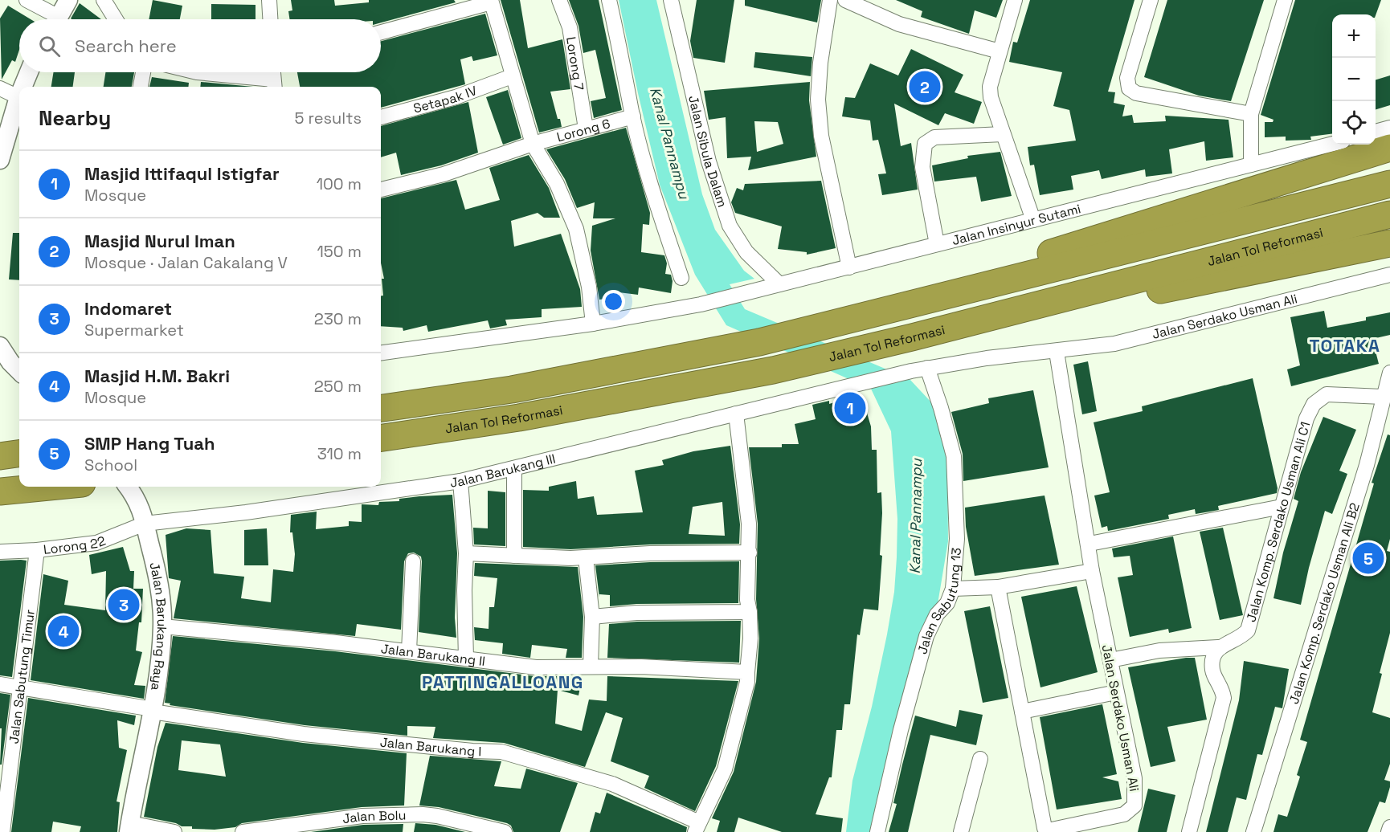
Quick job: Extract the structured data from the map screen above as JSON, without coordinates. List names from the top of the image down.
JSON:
{
  "streets": {
    "highway": ["Jalan Tol Reformasi"],
    "street": [
      "Lorong 7",
      "Setapak IV",
      "Lorong 6",
      "Jalan Sibula Dalam",
      "Jalan Insinyur Sutami",
      "Jalan Serdako Usman Ali",
      "Jalan Barukang III",
      "Jalan Komp. Serdako Usman Ali C1",
      "Lorong 22",
      "Jalan Sabutung 13",
      "Jalan Komp. Serdako Usman Ali B2",
      "Jalan Barukang Raya",
      "Jalan Barukang II",
      "Jalan Sabutung Timur",
      "Jalan Barukang I",
      "Jalan Bolu"
    ]
  },
  "crossings": [
    ["Lorong 7", "Lorong 6"],
    ["Jalan Sibula Dalam", "Jalan Insinyur Sutami"],
    ["Jalan Serdako Usman Ali", "Jalan Barukang III"],
    ["Jalan Serdako Usman Ali", "Jalan Sabutung 13"],
    ["Jalan Barukang III", "Lorong 22"],
    ["Jalan Barukang III", "Jalan Barukang Raya"],
    ["Jalan Komp. Serdako Usman Ali C1", "Jalan Komp. Serdako Usman Ali B2"],
    ["Lorong 22", "Jalan Barukang Raya"],
    ["Lorong 22", "Jalan Sabutung Timur"],
    ["Jalan Barukang Raya", "Jalan Barukang II"],
    ["Jalan Barukang Raya", "Jalan Barukang I"],
    ["Jalan Sabutung Timur", "Jalan Barukang I"]
  ],
  "districts": ["TOTAKA", "PATTINGALLOANG"],
  "water": ["Kanal Pannampu"],
  "page": {
    "map_buttons": ["+", "−"],
    "search": "Search here",
    "pins": [
      "2",
      "1",
      "5",
      "3",
      "4"
    ],
    "heading": ["Nearby", "5 results"],
    "list": [
      {
        "mark": "1",
        "name": "Masjid Ittifaqul Istigfar",
        "note": "Mosque",
        "value": "100 m"
      },
      {
        "mark": "2",
        "name": "Masjid Nurul Iman",
        "note": "Mosque · Jalan Cakalang V",
        "value": "150 m"
      },
      {
        "mark": "3",
        "name": "Indomaret",
        "note": "Supermarket",
        "value": "230 m"
      },
      {
        "mark": "4",
        "name": "Masjid H.M. Bakri",
        "note": "Mosque",
        "value": "250 m"
      },
      {
        "mark": "5",
        "name": "SMP Hang Tuah",
        "note": "School",
        "value": "310 m"
      }
    ]
  }
}
